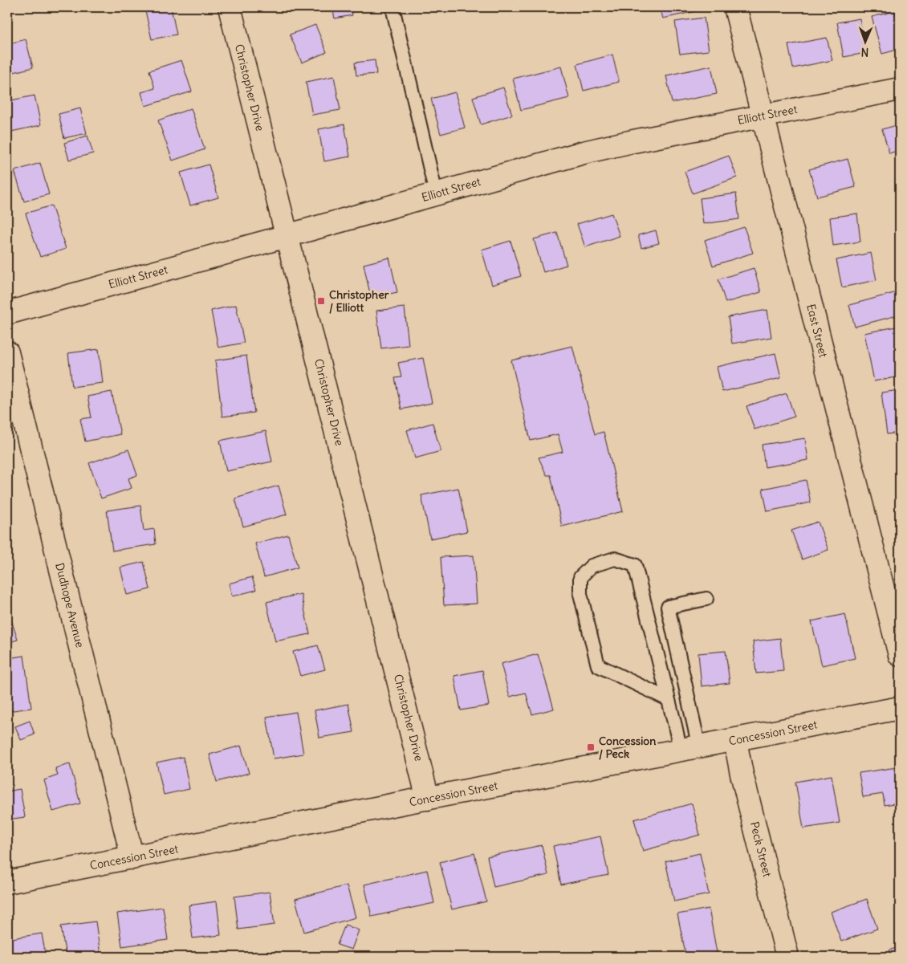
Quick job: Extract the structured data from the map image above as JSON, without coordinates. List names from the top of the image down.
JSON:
{
  "streets": {
    "street": [
      "Christopher Drive",
      "Elliott Street",
      "East Street",
      "Dudhope Avenue",
      "Concession Street",
      "Peck Street"
    ]
  },
  "crossings": [
    ["Christopher Drive", "Elliott Street"],
    ["Christopher Drive", "Concession Street"],
    ["Elliott Street", "East Street"],
    ["Dudhope Avenue", "Concession Street"],
    ["Concession Street", "Peck Street"]
  ],
  "places": {
    "transit": ["Christopher / Elliott", "Concession / Peck"]
  },
  "north": "bottom"
}
